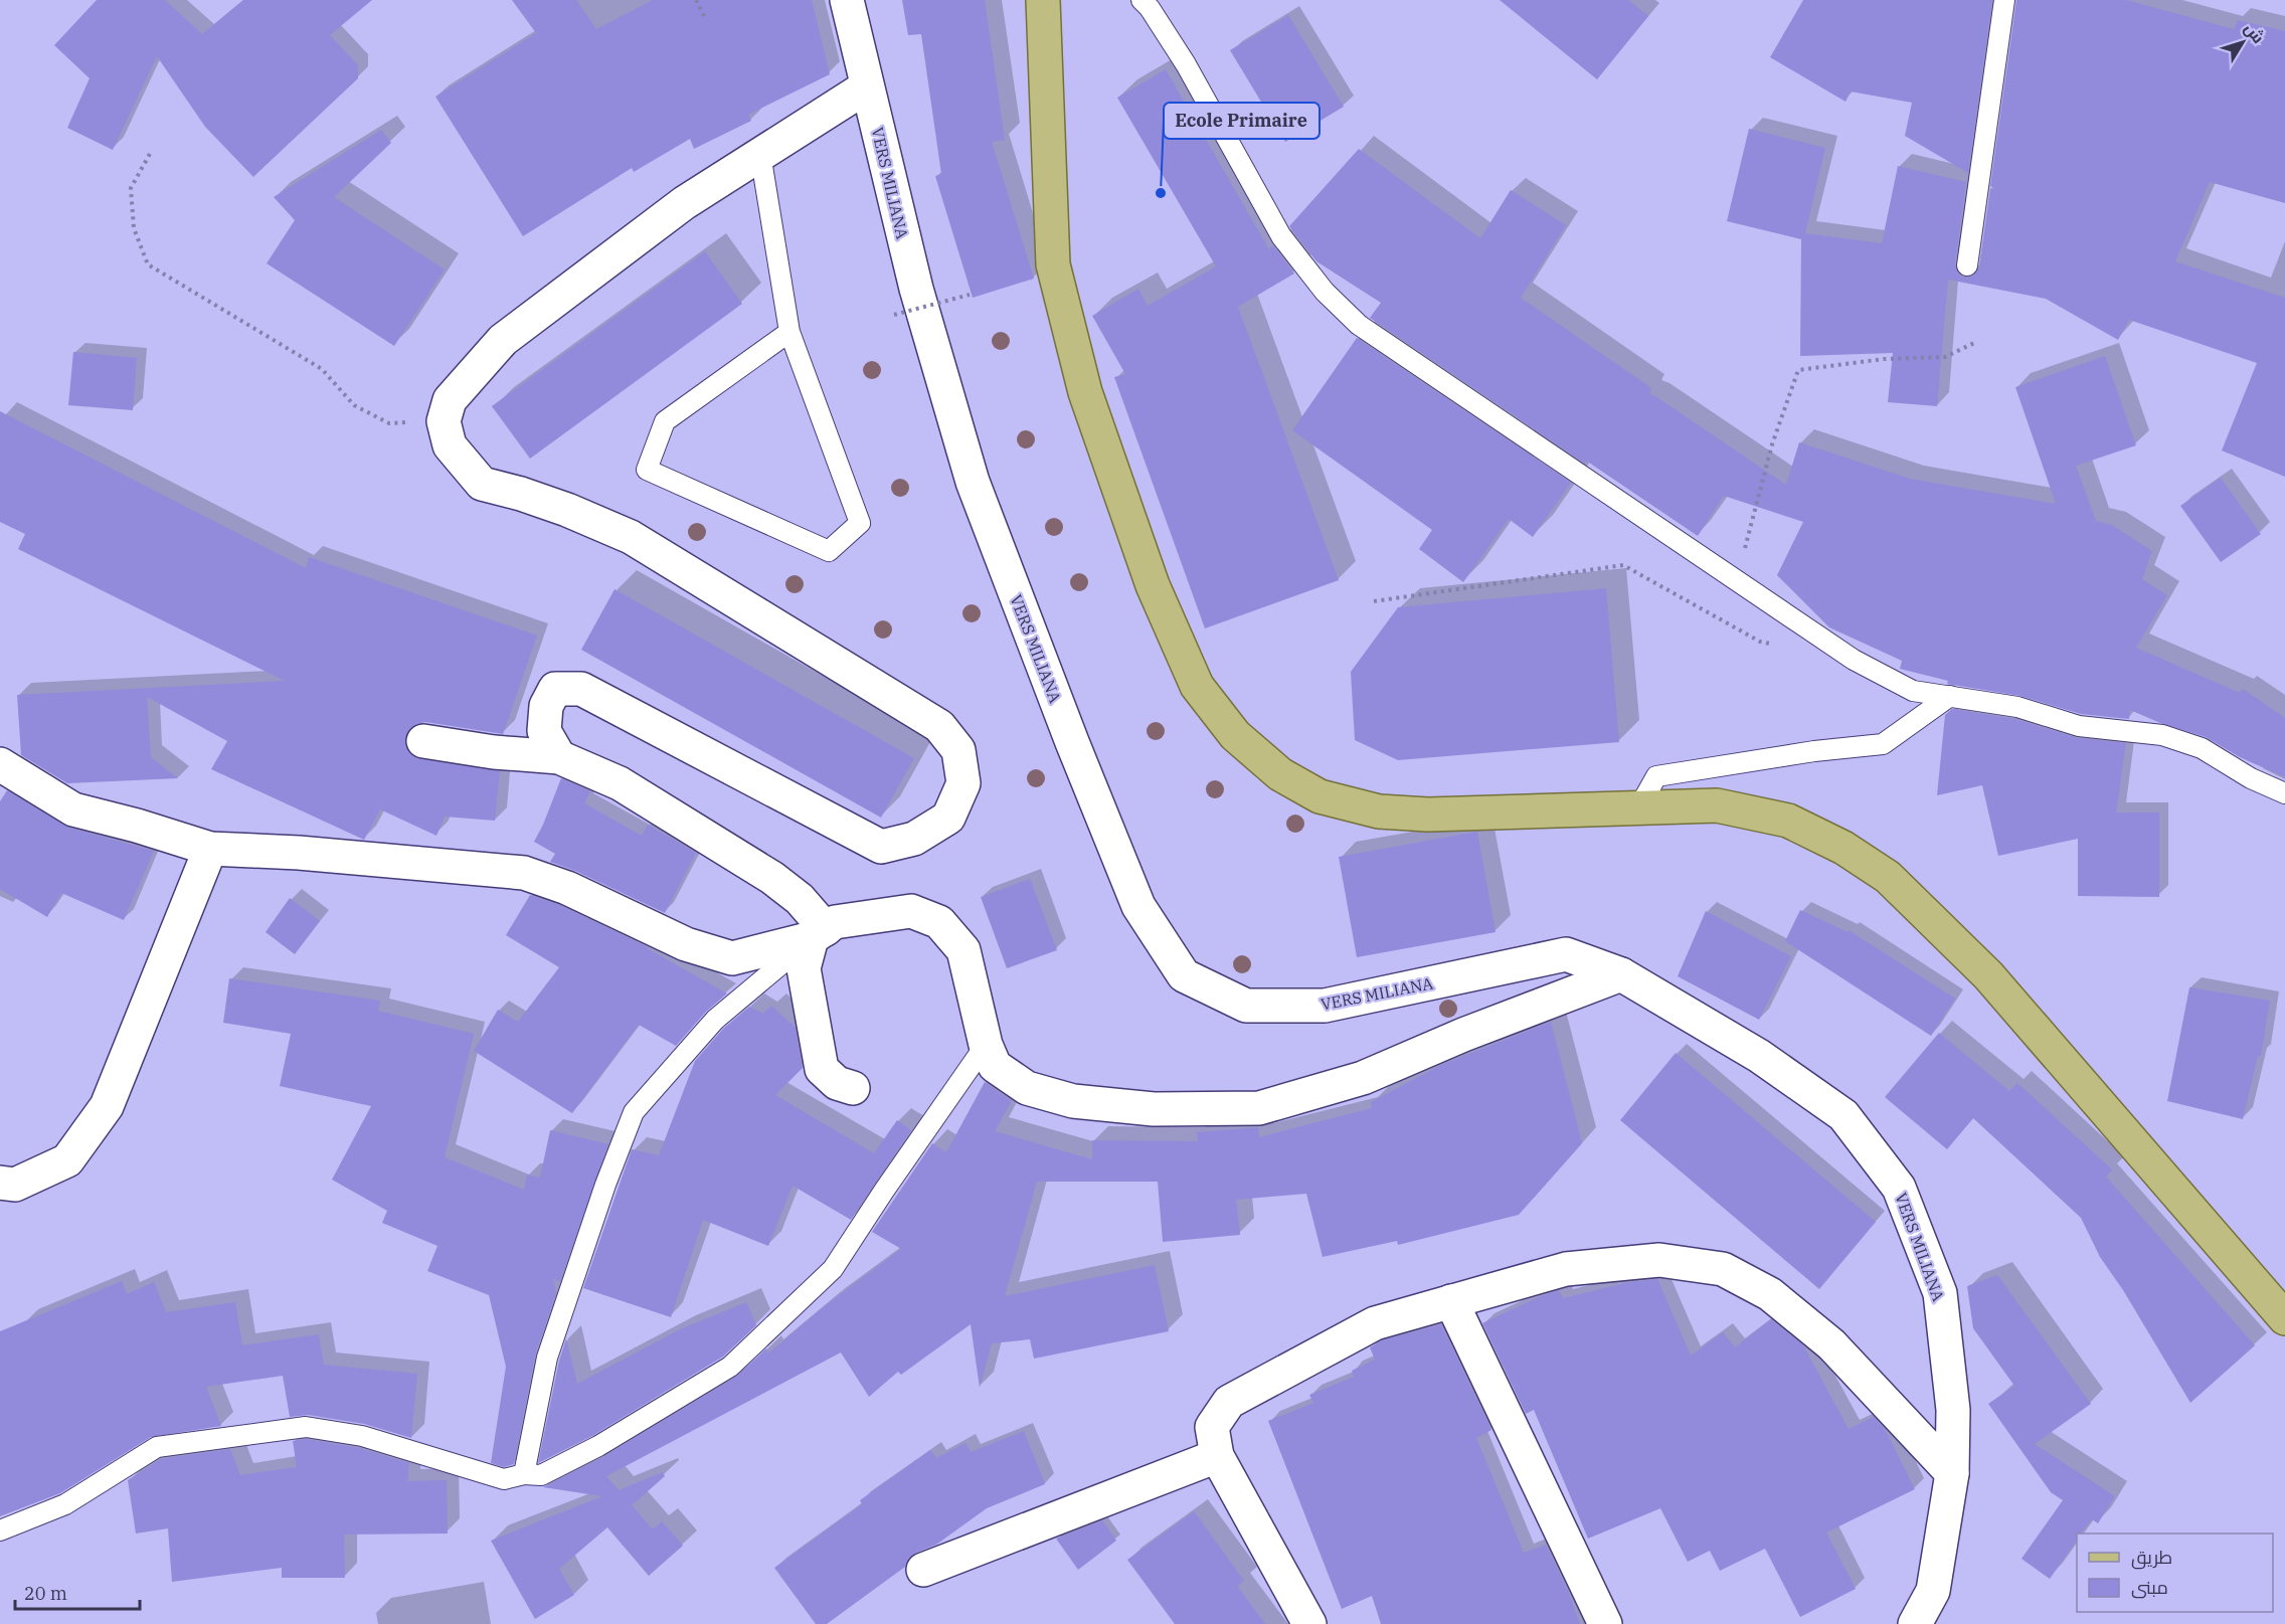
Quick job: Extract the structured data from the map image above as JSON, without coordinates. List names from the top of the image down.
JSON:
{
  "streets": {
    "street": ["VERS MILIANA"]
  },
  "places": ["Ecole Primaire"],
  "legend": ["طريق", "مبنى"],
  "scale_bar": "20 m",
  "north": "top right"
}
